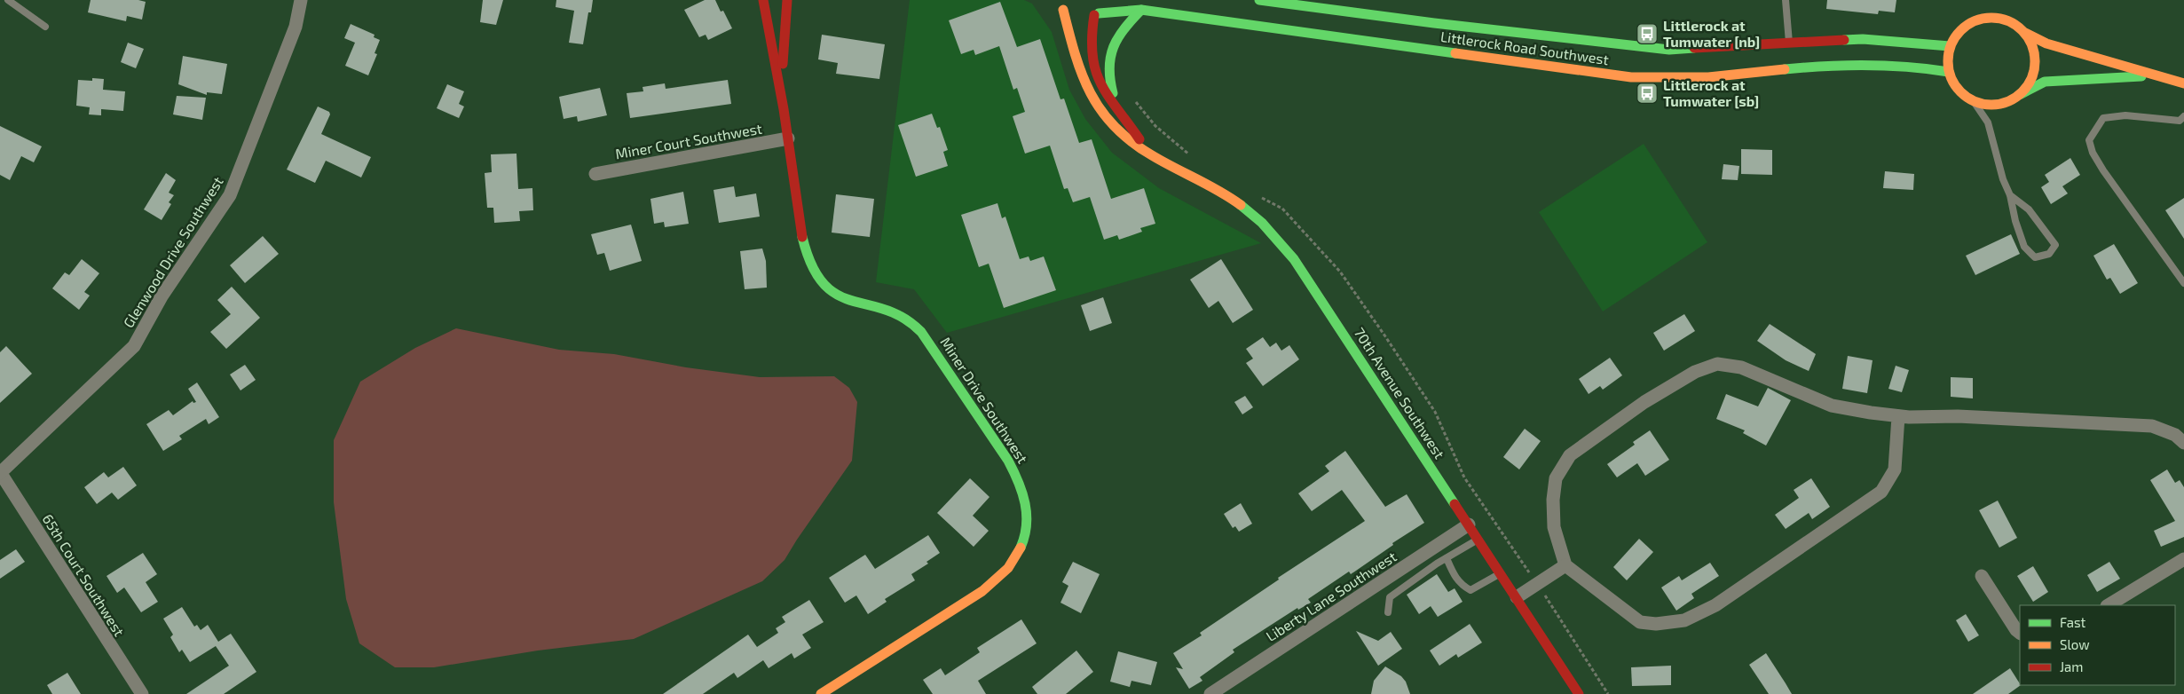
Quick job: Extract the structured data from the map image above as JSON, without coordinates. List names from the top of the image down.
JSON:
{
  "streets": {
    "street": [
      "Littlerock Road Southwest",
      "Miner Court Southwest",
      "Glenwood Drive Southwest",
      "70th Avenue Southwest",
      "Miner Drive Southwest",
      "65th Court Southwest",
      "Liberty Lane Southwest"
    ]
  },
  "crossings": [
    ["Littlerock Road Southwest", "70th Avenue Southwest"],
    ["Miner Court Southwest", "Miner Drive Southwest"],
    ["Glenwood Drive Southwest", "65th Court Southwest"],
    ["70th Avenue Southwest", "Liberty Lane Southwest"]
  ],
  "places": {
    "bus stop": ["Littlerock at Tumwater [nb]", "Littlerock at Tumwater [sb]"]
  },
  "legend": ["Fast", "Slow", "Jam"]
}
